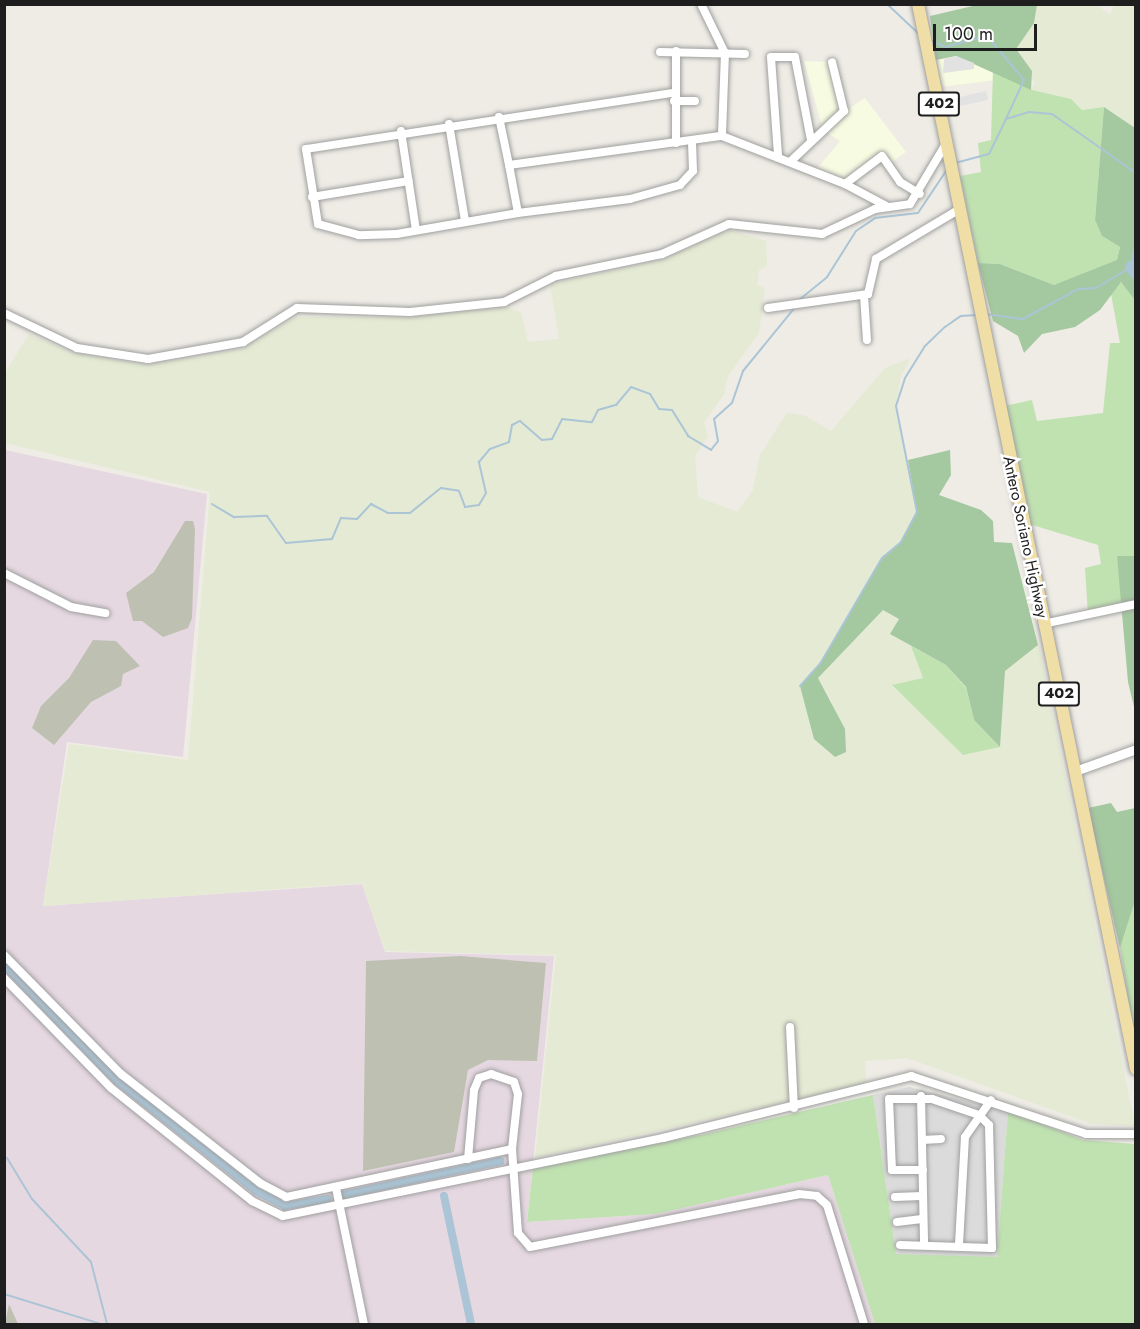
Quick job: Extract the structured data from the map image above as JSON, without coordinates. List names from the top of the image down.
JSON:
{
  "streets": {
    "main road": ["402", "Antero Soriano Highway"]
  },
  "scale_bar": "100 m"
}
